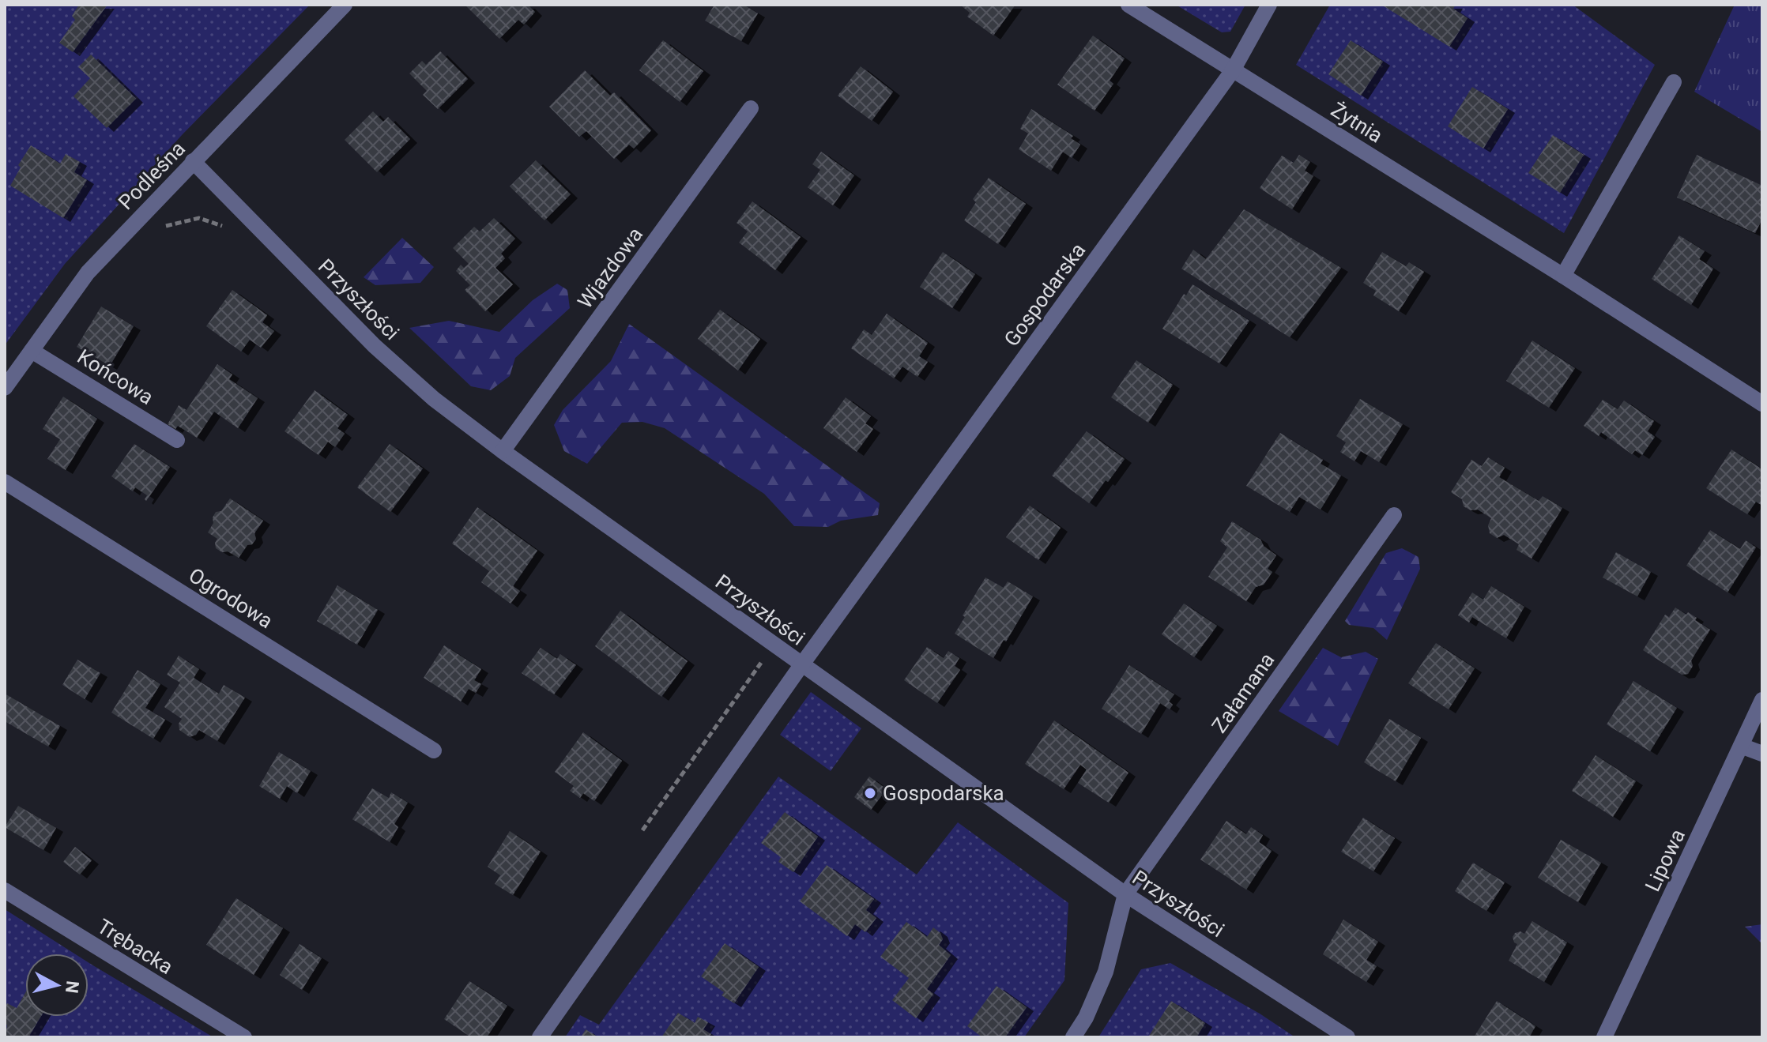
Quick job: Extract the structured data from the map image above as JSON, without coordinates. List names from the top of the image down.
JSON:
{
  "streets": {
    "street": [
      "Żytnia",
      "Podleśna",
      "Wjazdowa",
      "Gospodarska",
      "Przyszłości",
      "Końcowa",
      "Ogrodowa",
      "Załamana",
      "Lipowa",
      "Trębacka"
    ]
  },
  "crossings": [
    ["Żytnia", "Gospodarska"],
    ["Podleśna", "Przyszłości"],
    ["Podleśna", "Końcowa"],
    ["Wjazdowa", "Przyszłości"],
    ["Gospodarska", "Przyszłości"],
    ["Przyszłości", "Załamana"]
  ],
  "places": ["Gospodarska"],
  "north": "right"
}
